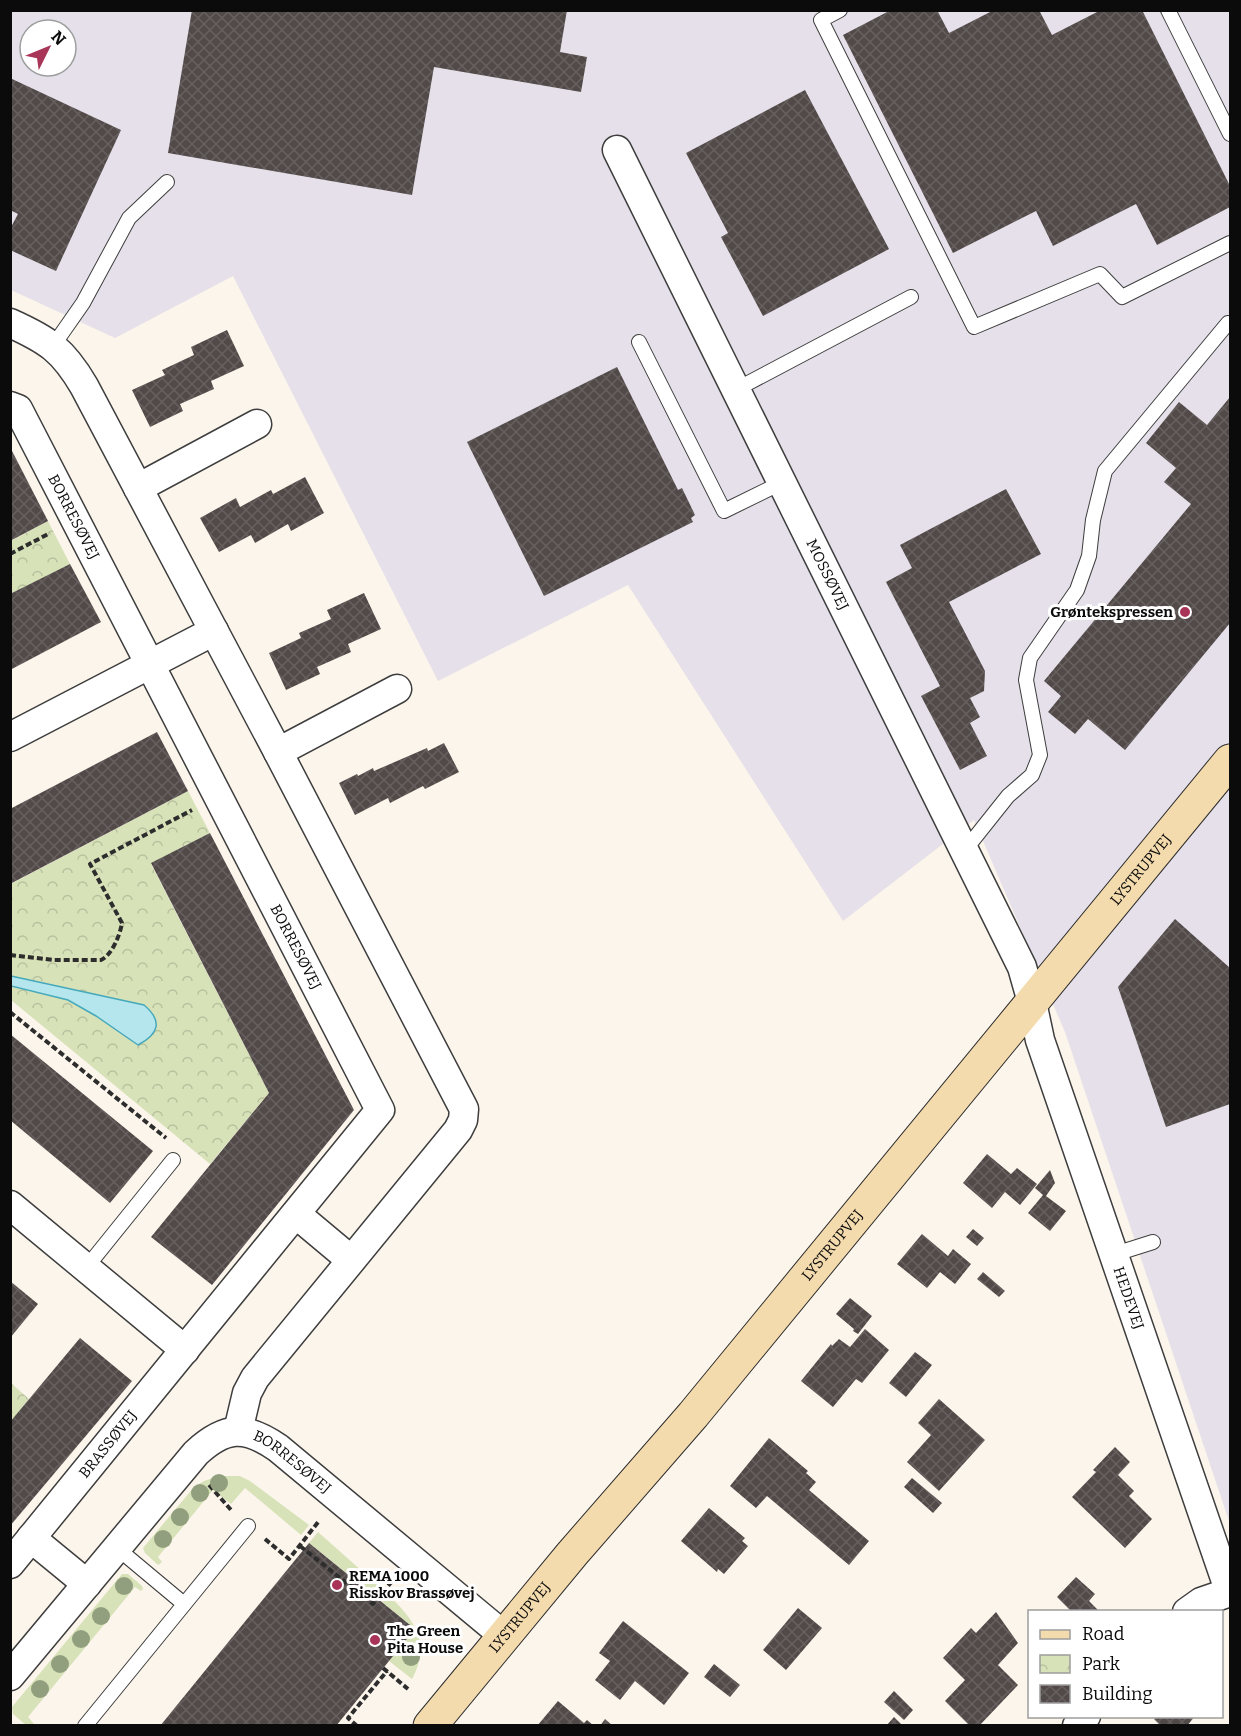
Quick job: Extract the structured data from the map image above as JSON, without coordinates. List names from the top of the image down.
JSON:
{
  "streets": {
    "street": [
      "BORRESØVEJ",
      "MOSSØVEJ",
      "LYSTRUPVEJ",
      "HEDEVEJ",
      "BRASSØVEJ"
    ]
  },
  "crossings": [
    ["BORRESØVEJ", "LYSTRUPVEJ"],
    ["BORRESØVEJ", "BRASSØVEJ"],
    ["MOSSØVEJ", "LYSTRUPVEJ"],
    ["MOSSØVEJ", "HEDEVEJ"],
    ["LYSTRUPVEJ", "HEDEVEJ"]
  ],
  "places": ["Grøntekspressen", "REMA 1000 Risskov Brassøvej", "The Green Pita House"],
  "legend": ["Road", "Park", "Building"],
  "north": "top right"
}
